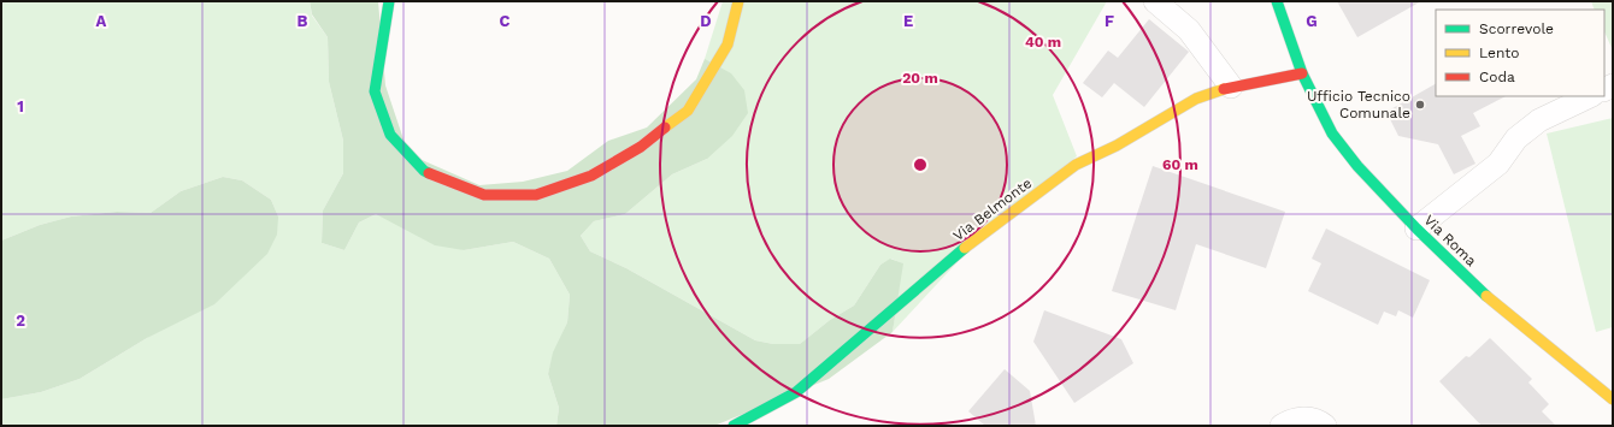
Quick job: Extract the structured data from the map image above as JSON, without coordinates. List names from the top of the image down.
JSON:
{
  "streets": {
    "street": ["Via Belmonte", "Via Roma"]
  },
  "crossings": [
    ["Via Belmonte", "Via Roma"]
  ],
  "places": ["Ufficio Tecnico Comunale"],
  "legend": ["Scorrevole", "Lento", "Coda"],
  "grid": {
    "columns": [
      "A",
      "B",
      "C",
      "D",
      "E",
      "F",
      "G"
    ],
    "rows": ["1", "2"]
  },
  "rings": ["40 m", "20 m", "60 m"]
}
